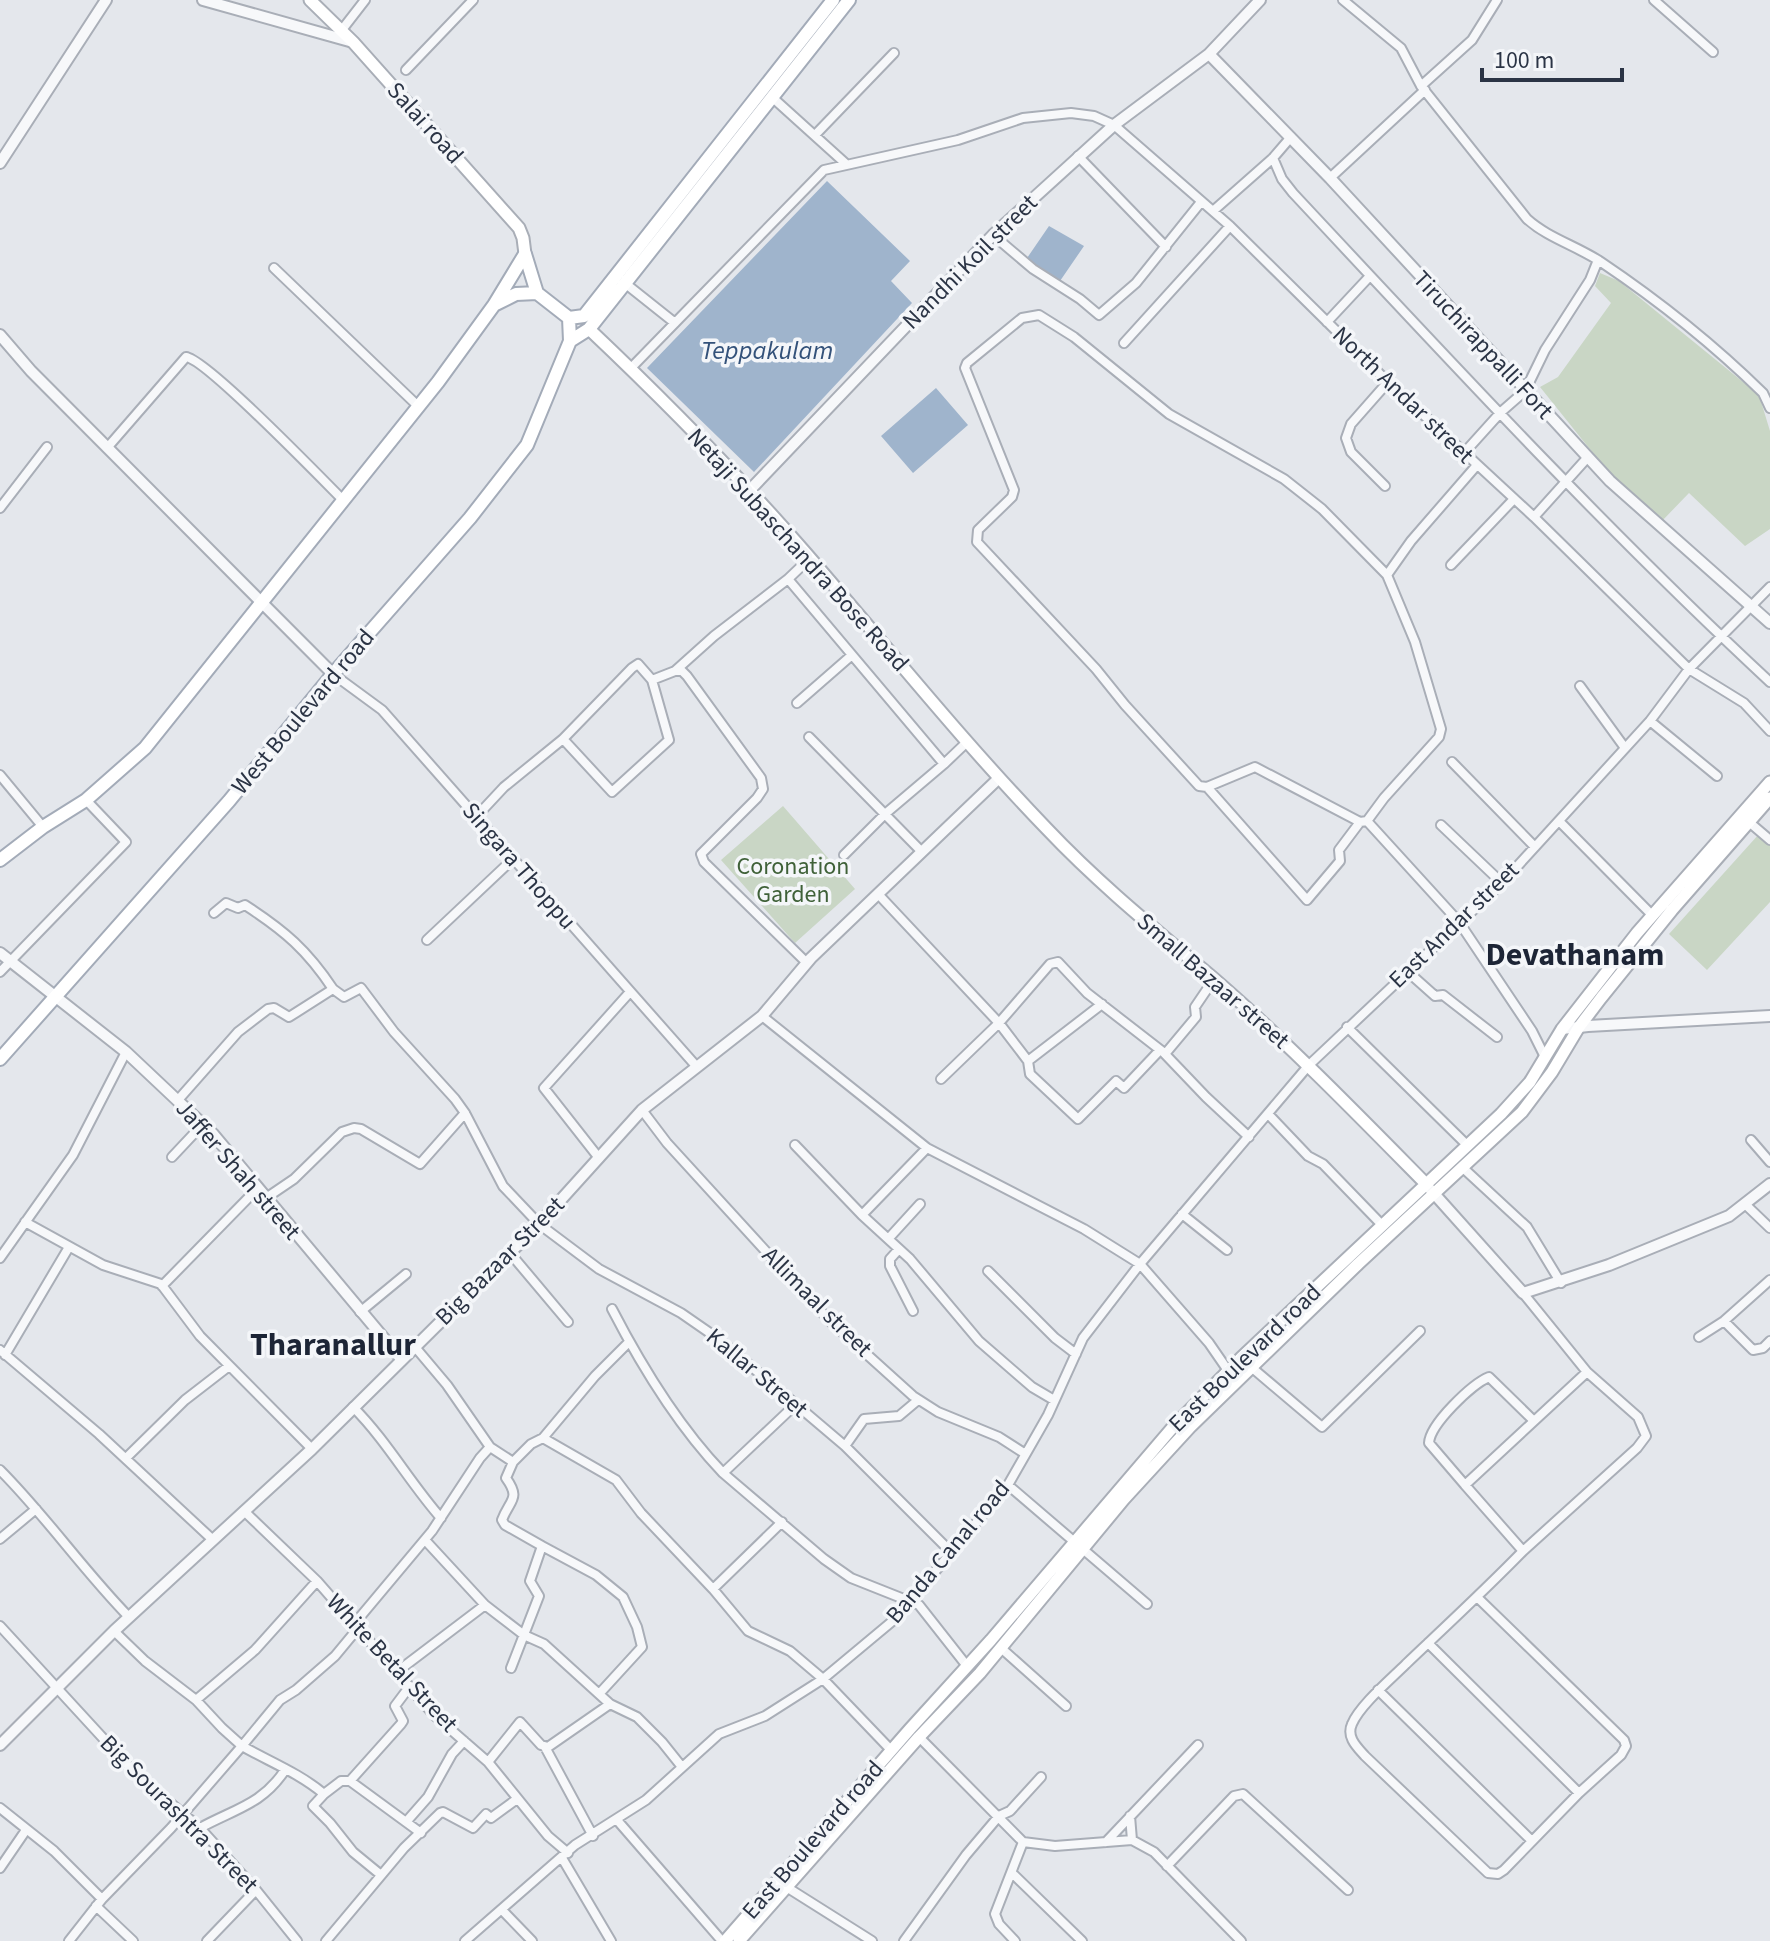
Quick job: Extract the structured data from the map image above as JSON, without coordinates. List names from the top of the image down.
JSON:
{
  "streets": {
    "main road": [
      "Salai road",
      "Netaji Subaschandra Bose Road",
      "West Boulevard road",
      "Small Bazaar street",
      "East Boulevard road"
    ],
    "street": [
      "Nandhi Koil street",
      "Tiruchirappalli Fort",
      "North Andar street",
      "Singara Thoppu",
      "East Andar street",
      "Jaffer Shah street",
      "Big Bazaar Street",
      "Allimaal street",
      "Kallar Street",
      "Banda Canal road",
      "White Betal Street",
      "Big Sourashtra Street"
    ]
  },
  "crossings": [
    ["Nandhi Koil street", "Tiruchirappalli Fort"],
    ["Nandhi Koil street", "North Andar street"],
    ["Nandhi Koil street", "Netaji Subaschandra Bose Road"],
    ["Tiruchirappalli Fort", "East Andar street"],
    ["North Andar street", "East Andar street"],
    ["Netaji Subaschandra Bose Road", "Small Bazaar street"],
    ["Netaji Subaschandra Bose Road", "Big Bazaar Street"],
    ["West Boulevard road", "Singara Thoppu"],
    ["West Boulevard road", "Jaffer Shah street"],
    ["Singara Thoppu", "Big Bazaar Street"],
    ["East Andar street", "Small Bazaar street"],
    ["East Andar street", "Banda Canal road"],
    ["Small Bazaar street", "Big Bazaar Street"],
    ["Small Bazaar street", "East Boulevard road"],
    ["Jaffer Shah street", "Big Bazaar Street"],
    ["Big Bazaar Street", "Allimaal street"],
    ["Big Bazaar Street", "Kallar Street"],
    ["Big Bazaar Street", "White Betal Street"],
    ["Big Bazaar Street", "Big Sourashtra Street"],
    ["Allimaal street", "Banda Canal road"],
    ["Kallar Street", "Banda Canal road"],
    ["Banda Canal road", "White Betal Street"]
  ],
  "districts": ["Devathanam", "Tharanallur"],
  "water": ["Teppakulam"],
  "parks": ["Coronation Garden"],
  "scale_bar": "100 m"
}
